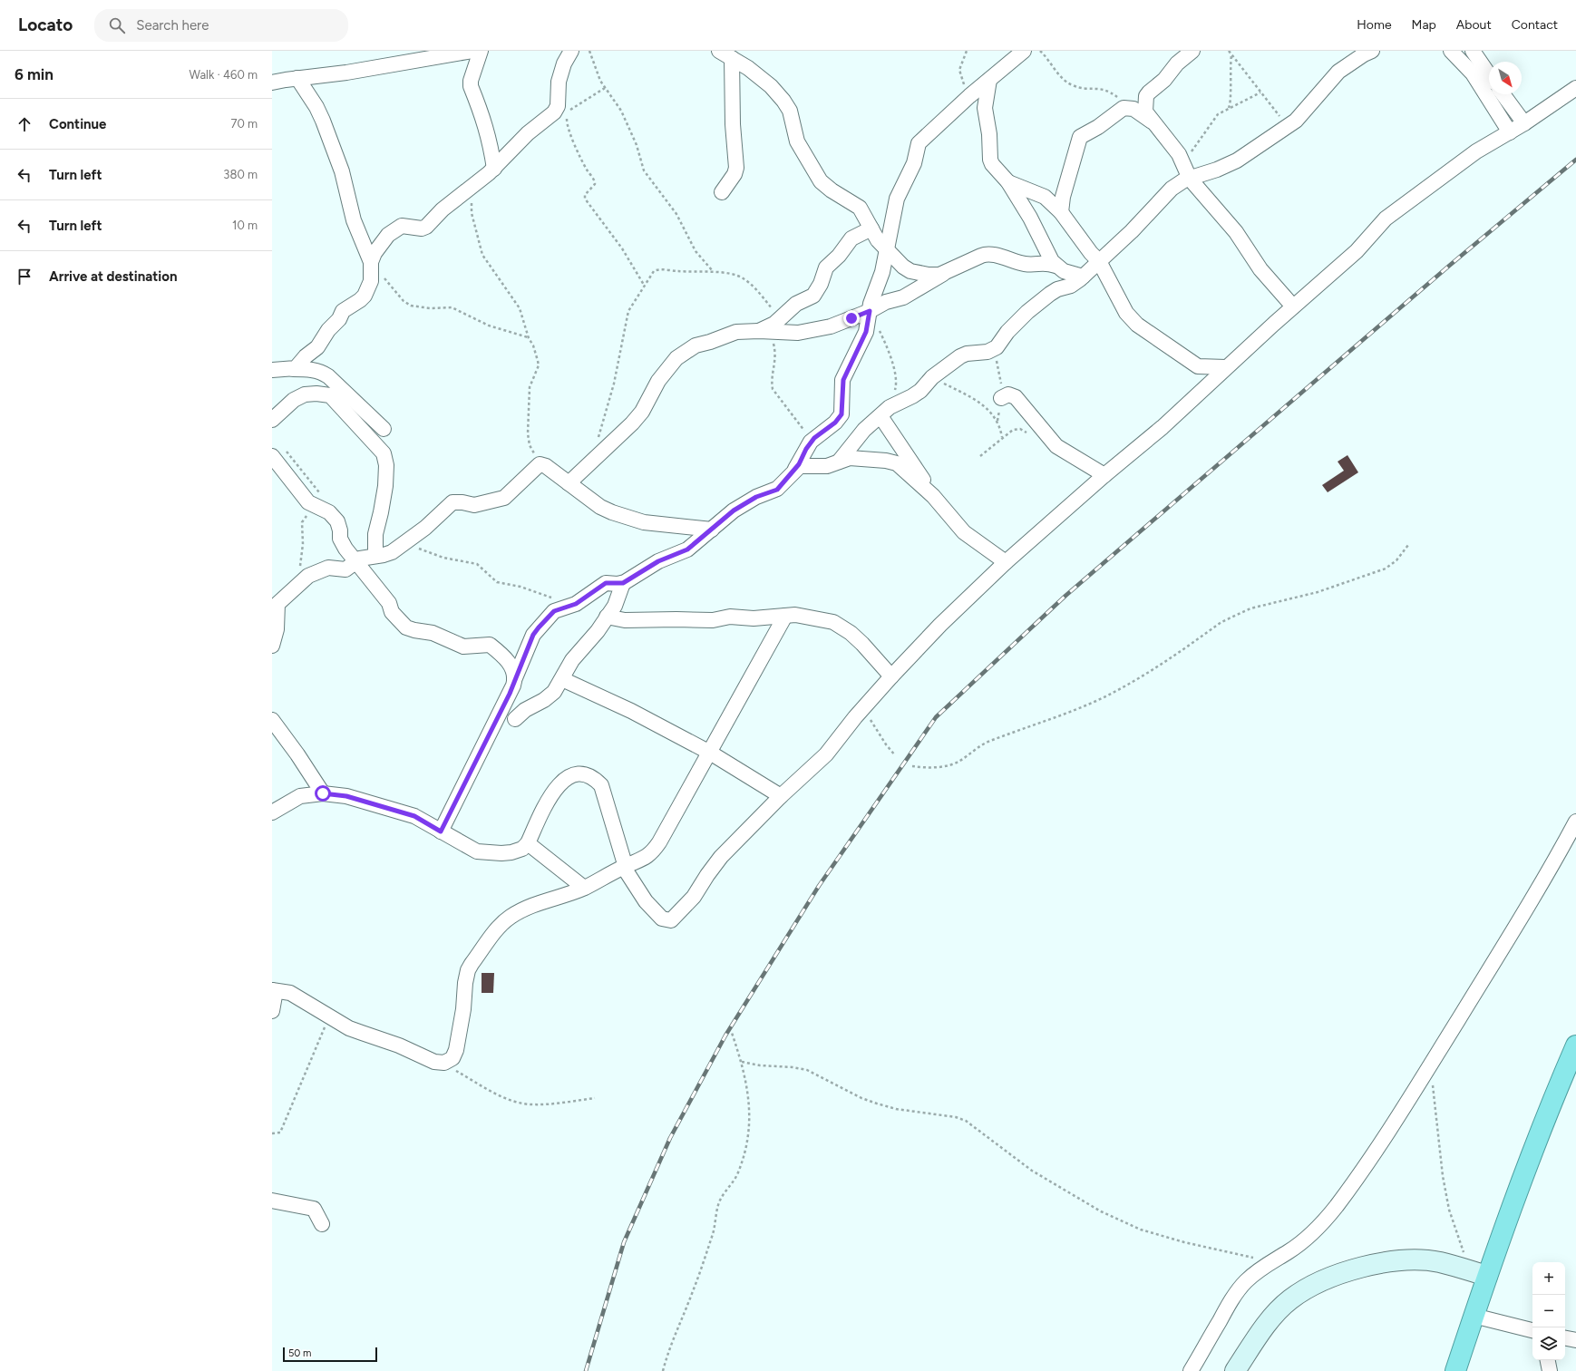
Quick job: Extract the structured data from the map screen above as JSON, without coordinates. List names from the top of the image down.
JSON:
{
  "scale_bar": "50 m",
  "north": "bottom right",
  "page": {
    "header": "Locato",
    "search": "Search here",
    "nav": [
      "Home",
      "Map",
      "About",
      "Contact"
    ],
    "heading": ["6 min", "Walk · 460 m"],
    "list": [
      ["Continue", "70 m"],
      ["Turn left", "380 m"],
      ["Turn left", "10 m"],
      "Arrive at destination"
    ],
    "map_buttons": ["+", "−"],
    "scale": "50 m"
  }
}
